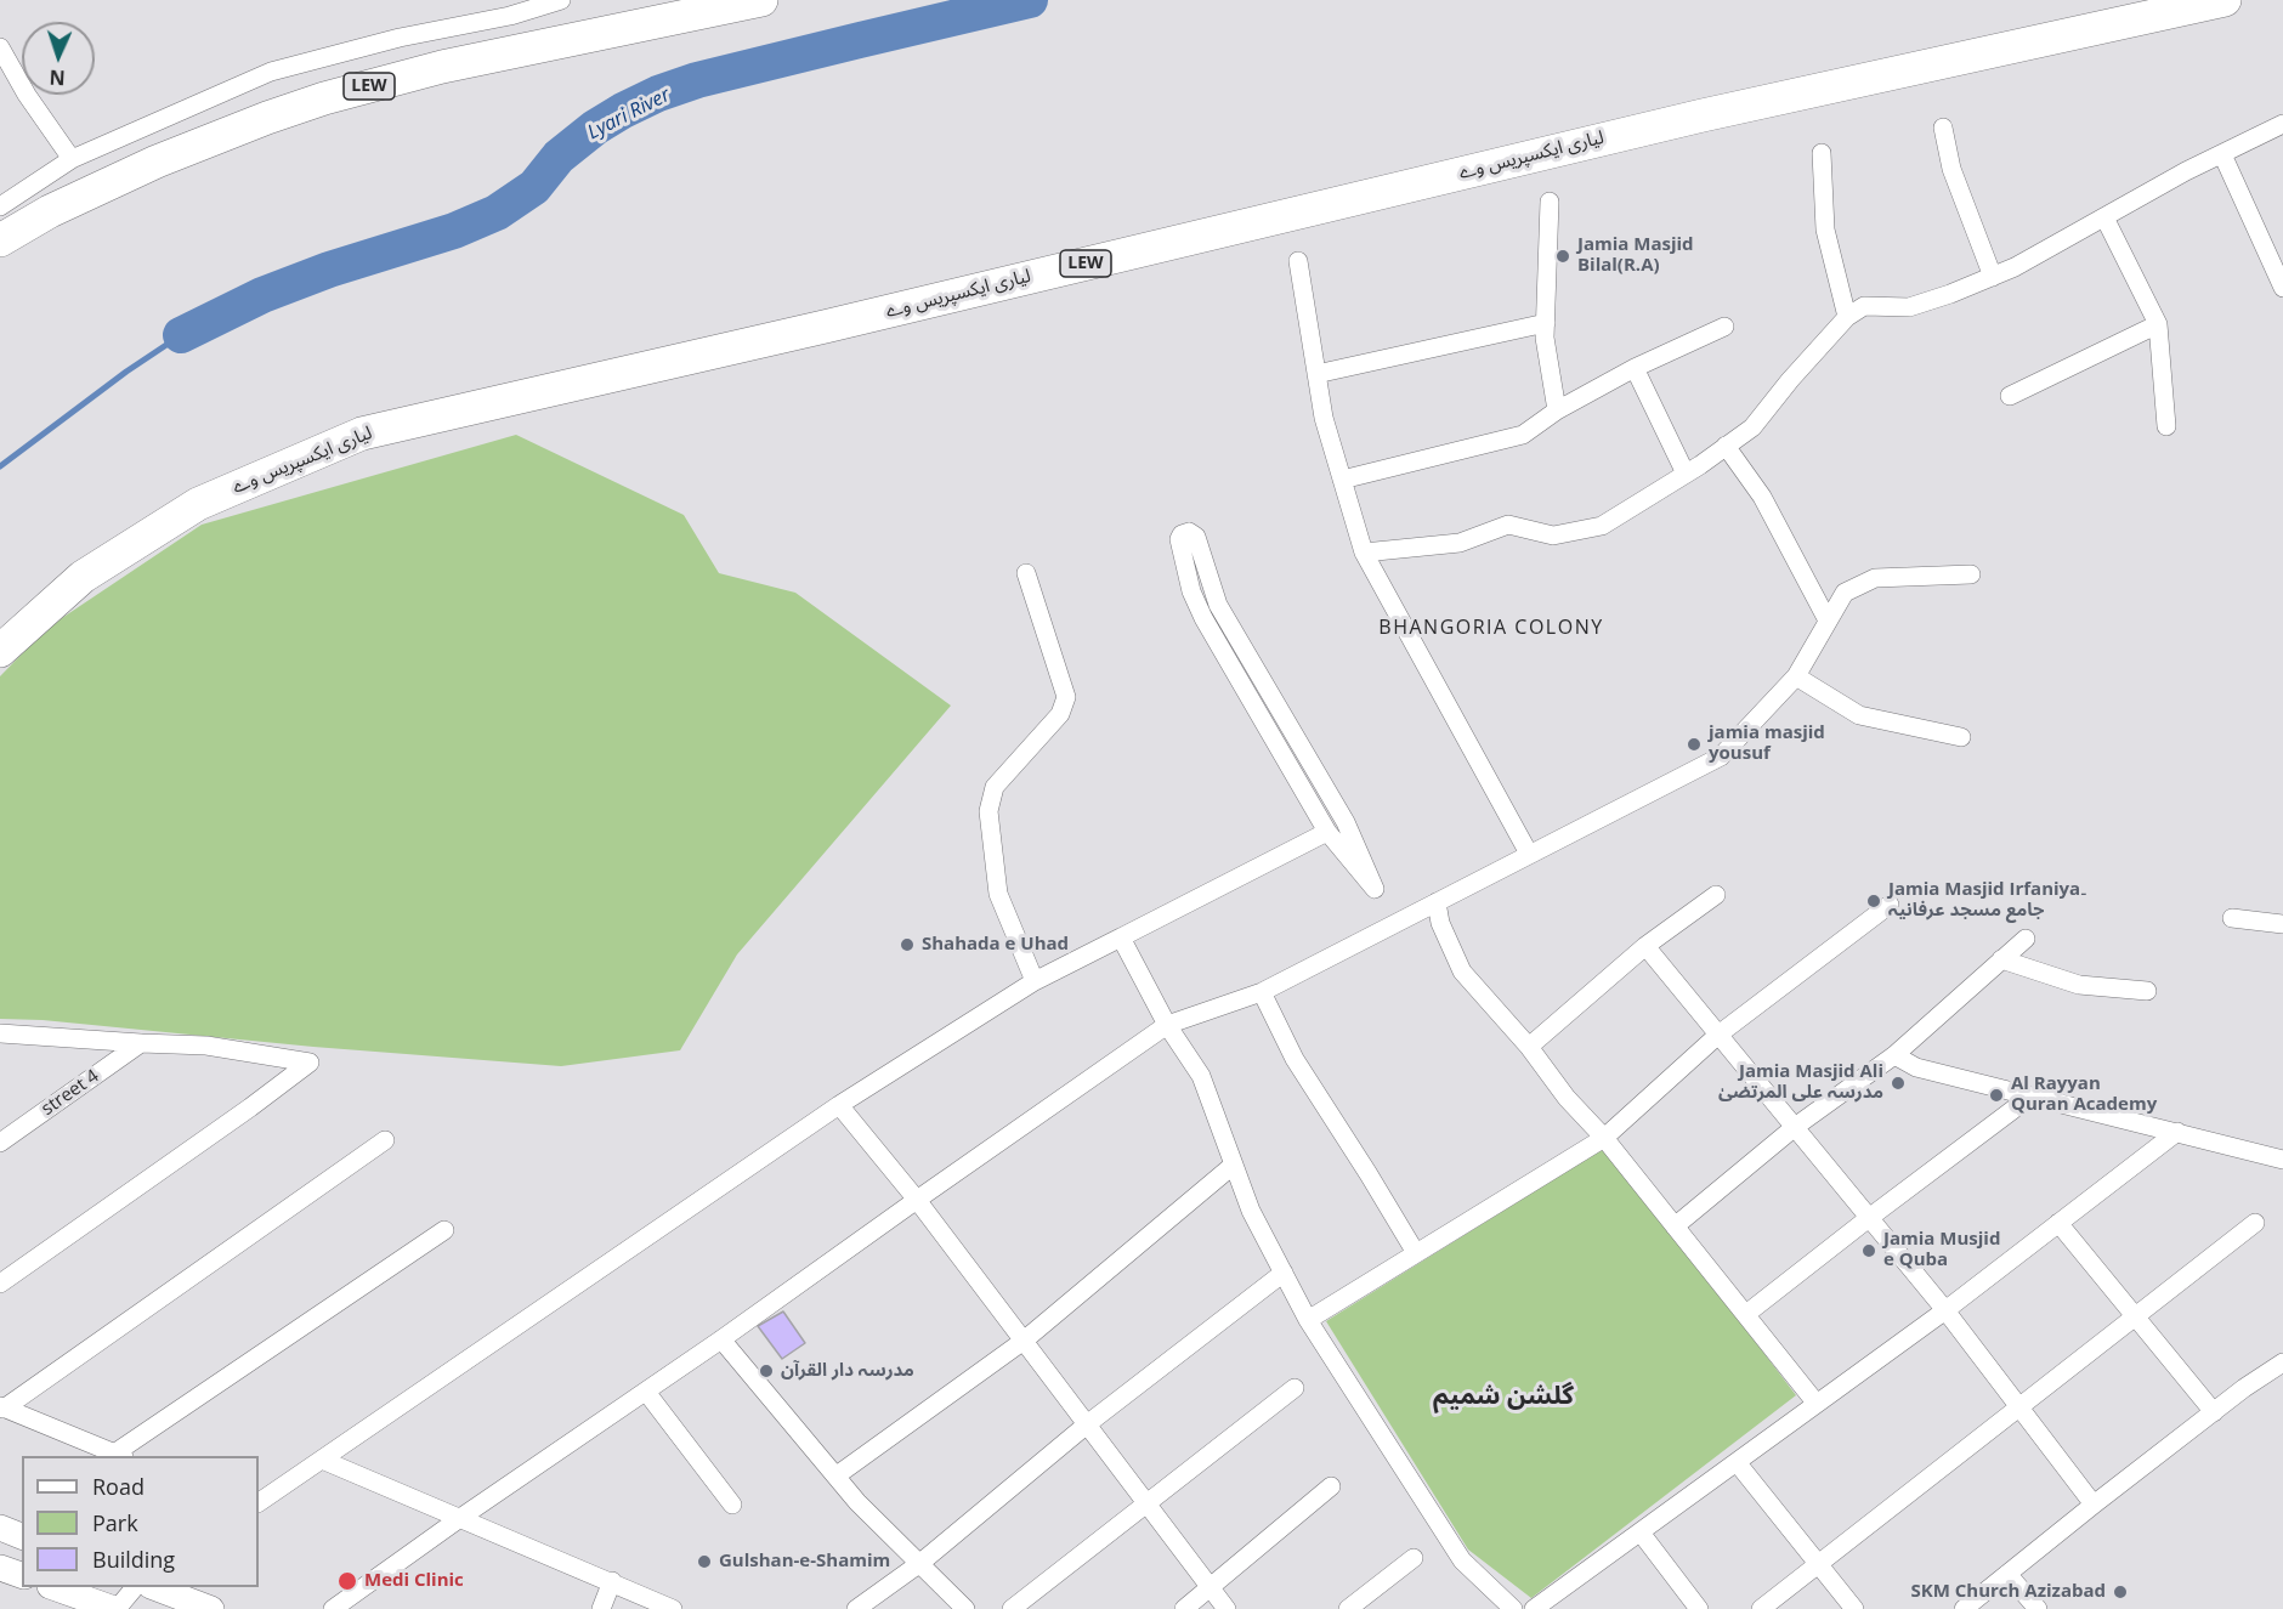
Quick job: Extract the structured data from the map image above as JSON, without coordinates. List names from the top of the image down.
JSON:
{
  "streets": {
    "highway": ["LEW", "لیاری ایکسپریس وے"],
    "street": ["street 4"]
  },
  "districts": ["BHANGORIA COLONY", "گلشن شمیم"],
  "water": ["Lyari River"],
  "places": [
    "Jamia Masjid Bilal(R.A)",
    "jamia masjid yousuf",
    "Jamia Masjid Irfaniya۔ جامع مسجد عرفانیہ",
    "Shahada e Uhad",
    "Jamia Masjid Ali مدرسہ علی المرتضیٰ",
    "Al Rayyan Quran Academy",
    "Jamia Musjid e Quba",
    "مدرسہ دار القرآن",
    "Gulshan-e-Shamim",
    "Medi Clinic",
    "SKM Church Azizabad"
  ],
  "legend": ["Road", "Park", "Building"],
  "north": "bottom"
}
